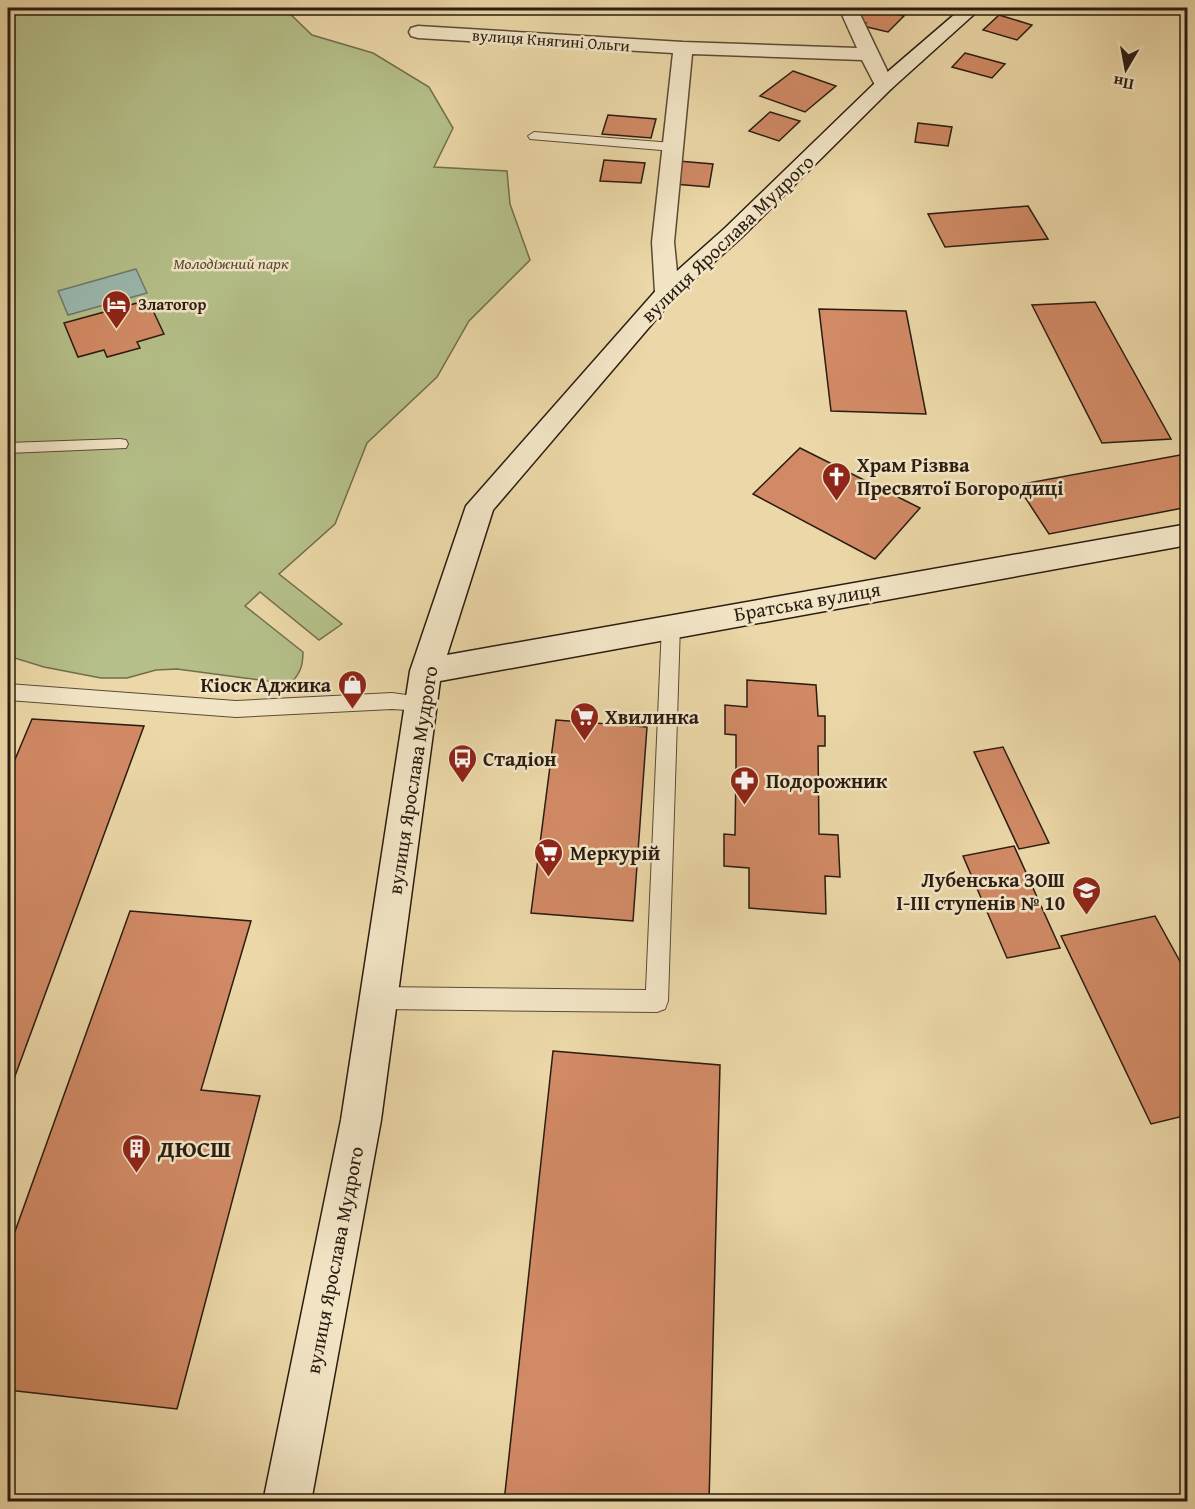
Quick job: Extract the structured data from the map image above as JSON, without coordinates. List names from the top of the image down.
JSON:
{
  "streets": {
    "street": ["вулиця Княгині Ольги", "вулиця Ярослава Мудрого", "Братська вулиця"]
  },
  "crossings": [
    ["вулиця Ярослава Мудрого", "Братська вулиця"]
  ],
  "parks": ["Молодіжний парк"],
  "places": {
    "hotel": ["Златогор"],
    "church": ["Храм Різвва Пресвятої Богородиці"],
    "shop": ["Кіоск Аджика"],
    "supermarket": ["Хвилинка", "Меркурій"],
    "bus stop": ["Стадіон"],
    "pharmacy": ["Подорожник"],
    "school or university": ["Лубенська ЗОШ І-ІІІ ступенів № 10"],
    "building": ["ДЮСШ"]
  },
  "north": "bottom"
}
